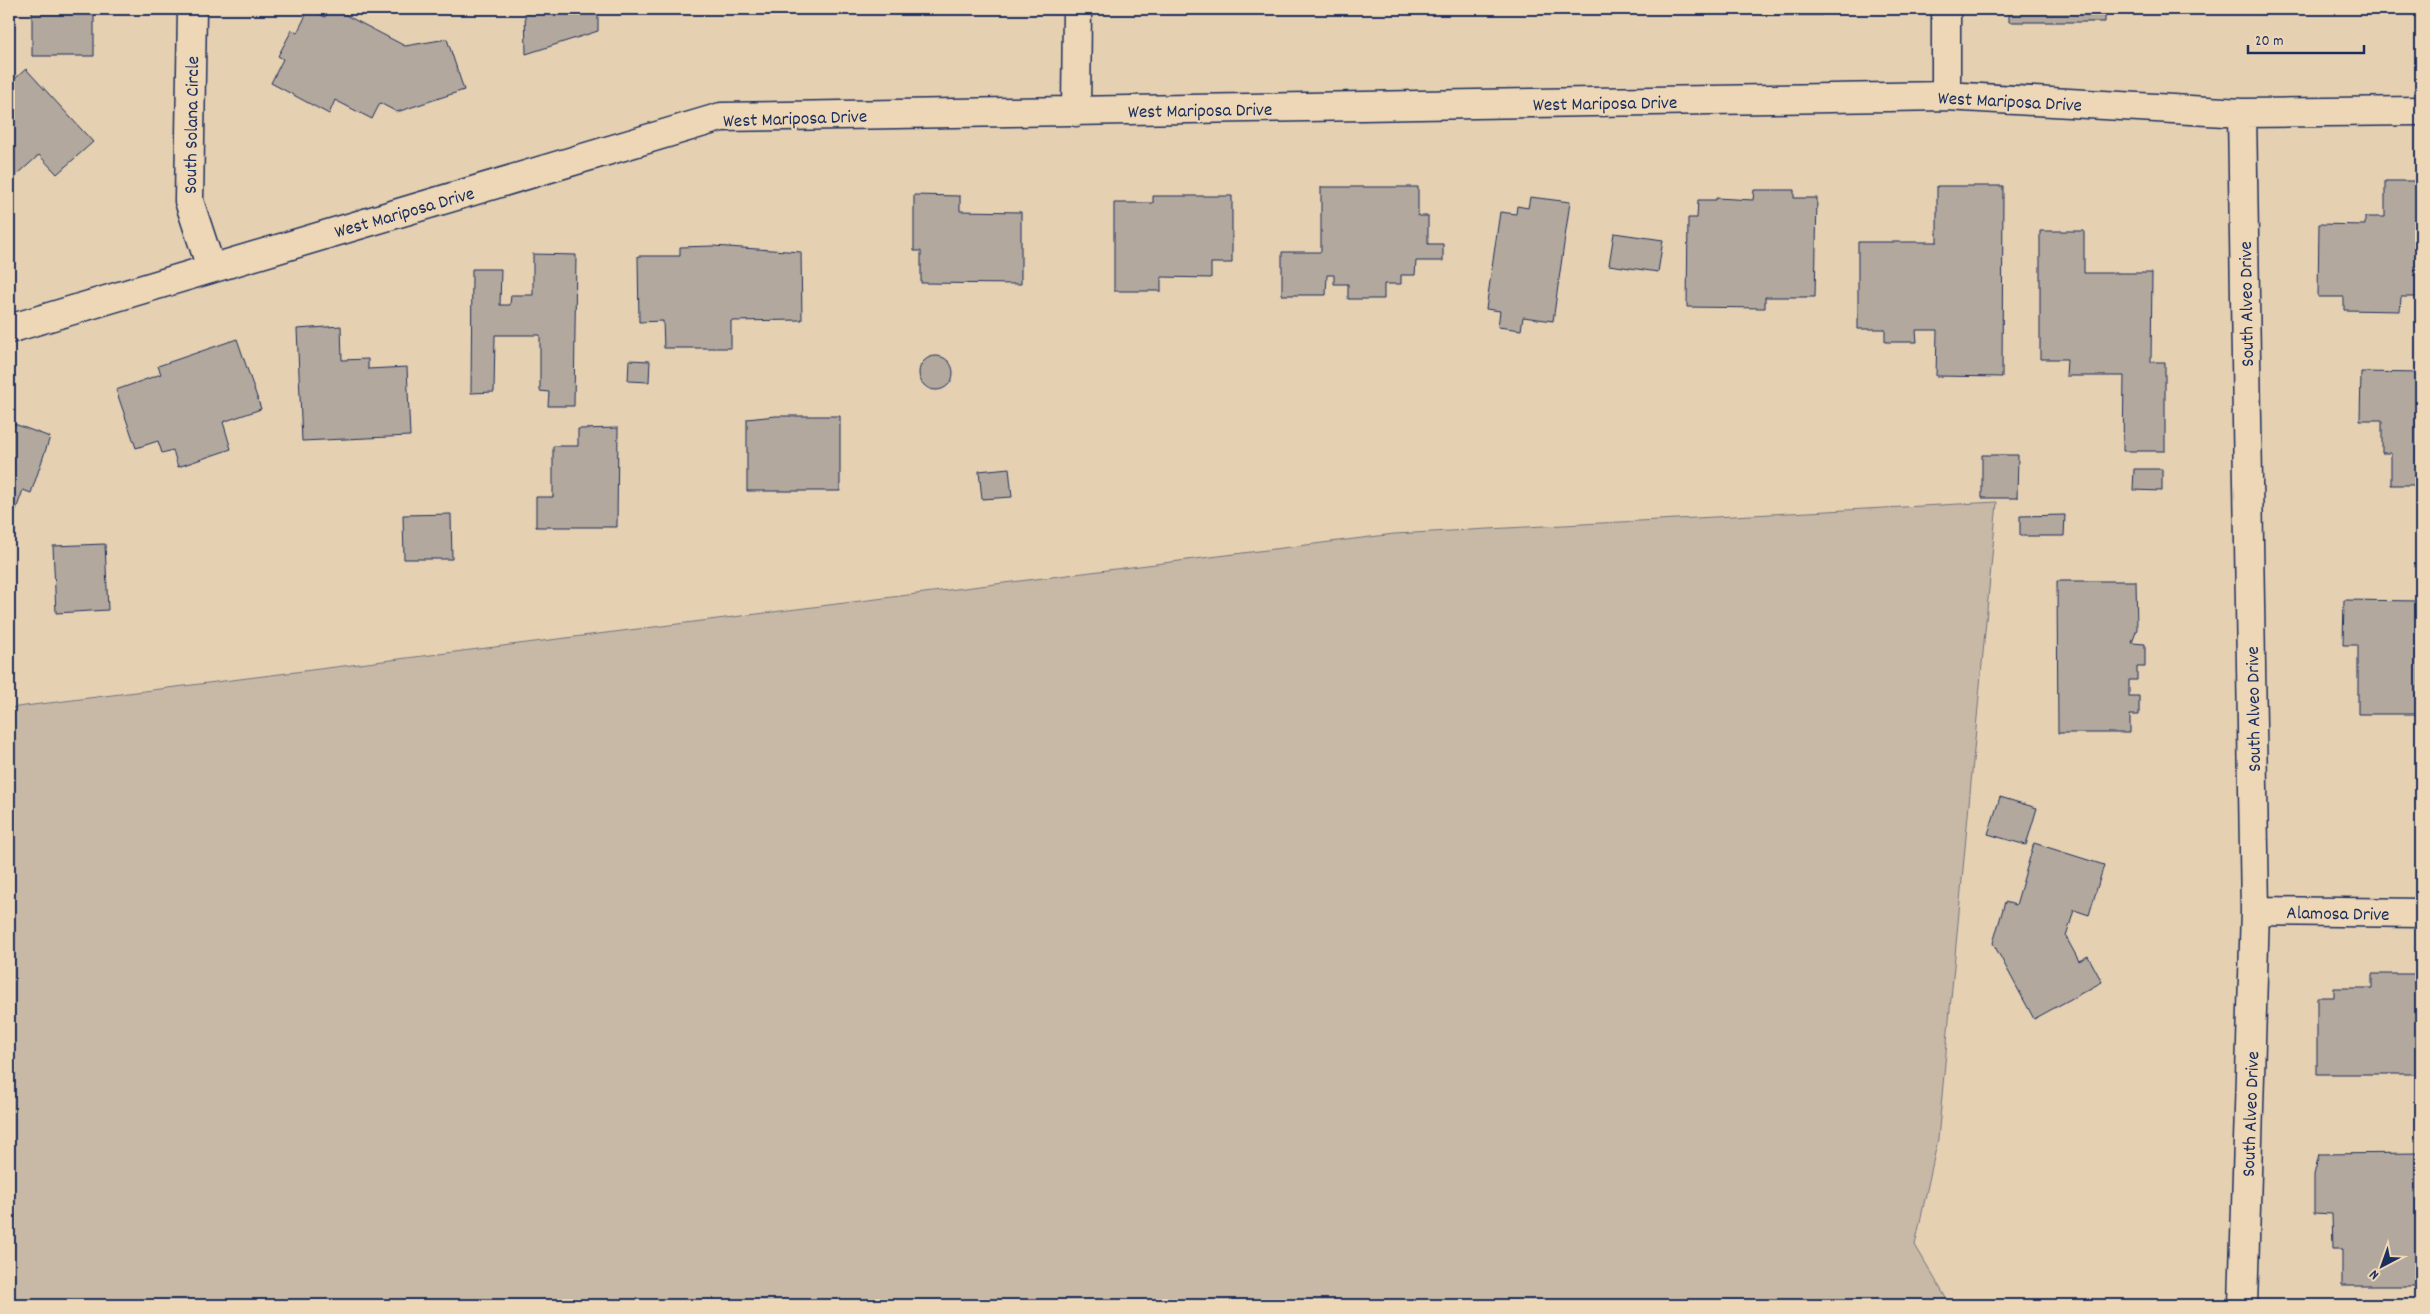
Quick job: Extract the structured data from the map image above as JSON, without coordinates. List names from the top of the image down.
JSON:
{
  "streets": {
    "street": [
      "West Mariposa Drive",
      "South Solana Circle",
      "South Alveo Drive",
      "Alamosa Drive"
    ]
  },
  "crossings": [
    ["West Mariposa Drive", "South Solana Circle"],
    ["West Mariposa Drive", "South Alveo Drive"],
    ["South Alveo Drive", "Alamosa Drive"]
  ],
  "scale_bar": "20 m",
  "north": "bottom left"
}
